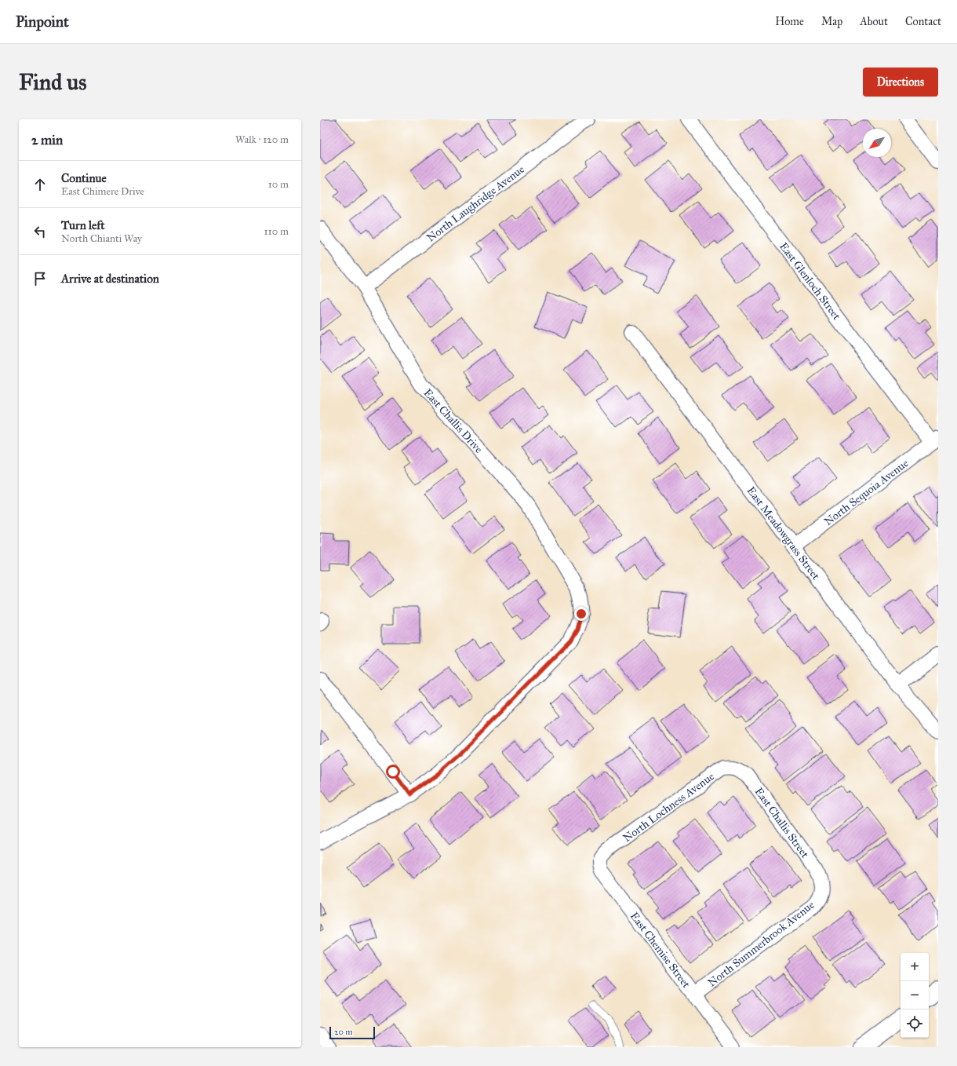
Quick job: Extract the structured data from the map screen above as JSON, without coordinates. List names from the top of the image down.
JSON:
{
  "streets": {
    "street": [
      "North Laughridge Avenue",
      "East Glenloch Street",
      "East Challis Drive",
      "North Sequoia Avenue",
      "East Meadowgrass Street",
      "North Lochness Avenue",
      "East Challis Street",
      "North Summerbrook Avenue",
      "East Chemise Street"
    ]
  },
  "crossings": [
    ["North Laughridge Avenue", "East Challis Drive"],
    ["East Glenloch Street", "North Sequoia Avenue"],
    ["North Sequoia Avenue", "East Meadowgrass Street"],
    ["North Lochness Avenue", "East Challis Street"],
    ["North Lochness Avenue", "East Chemise Street"],
    ["East Challis Street", "North Summerbrook Avenue"],
    ["North Summerbrook Avenue", "East Chemise Street"]
  ],
  "scale_bar": "20 m",
  "north": "bottom left",
  "page": {
    "header": "Pinpoint",
    "nav": [
      "Home",
      "Map",
      "About",
      "Contact"
    ],
    "buttons": "Directions",
    "title": "Find us",
    "heading": ["2 min", "Walk · 120 m"],
    "list": [
      ["Continue", "East Chimere Drive", "10 m"],
      ["Turn left", "North Chianti Way", "110 m"],
      "Arrive at destination"
    ],
    "map_buttons": ["+", "−"],
    "scale": "20 m"
  }
}
